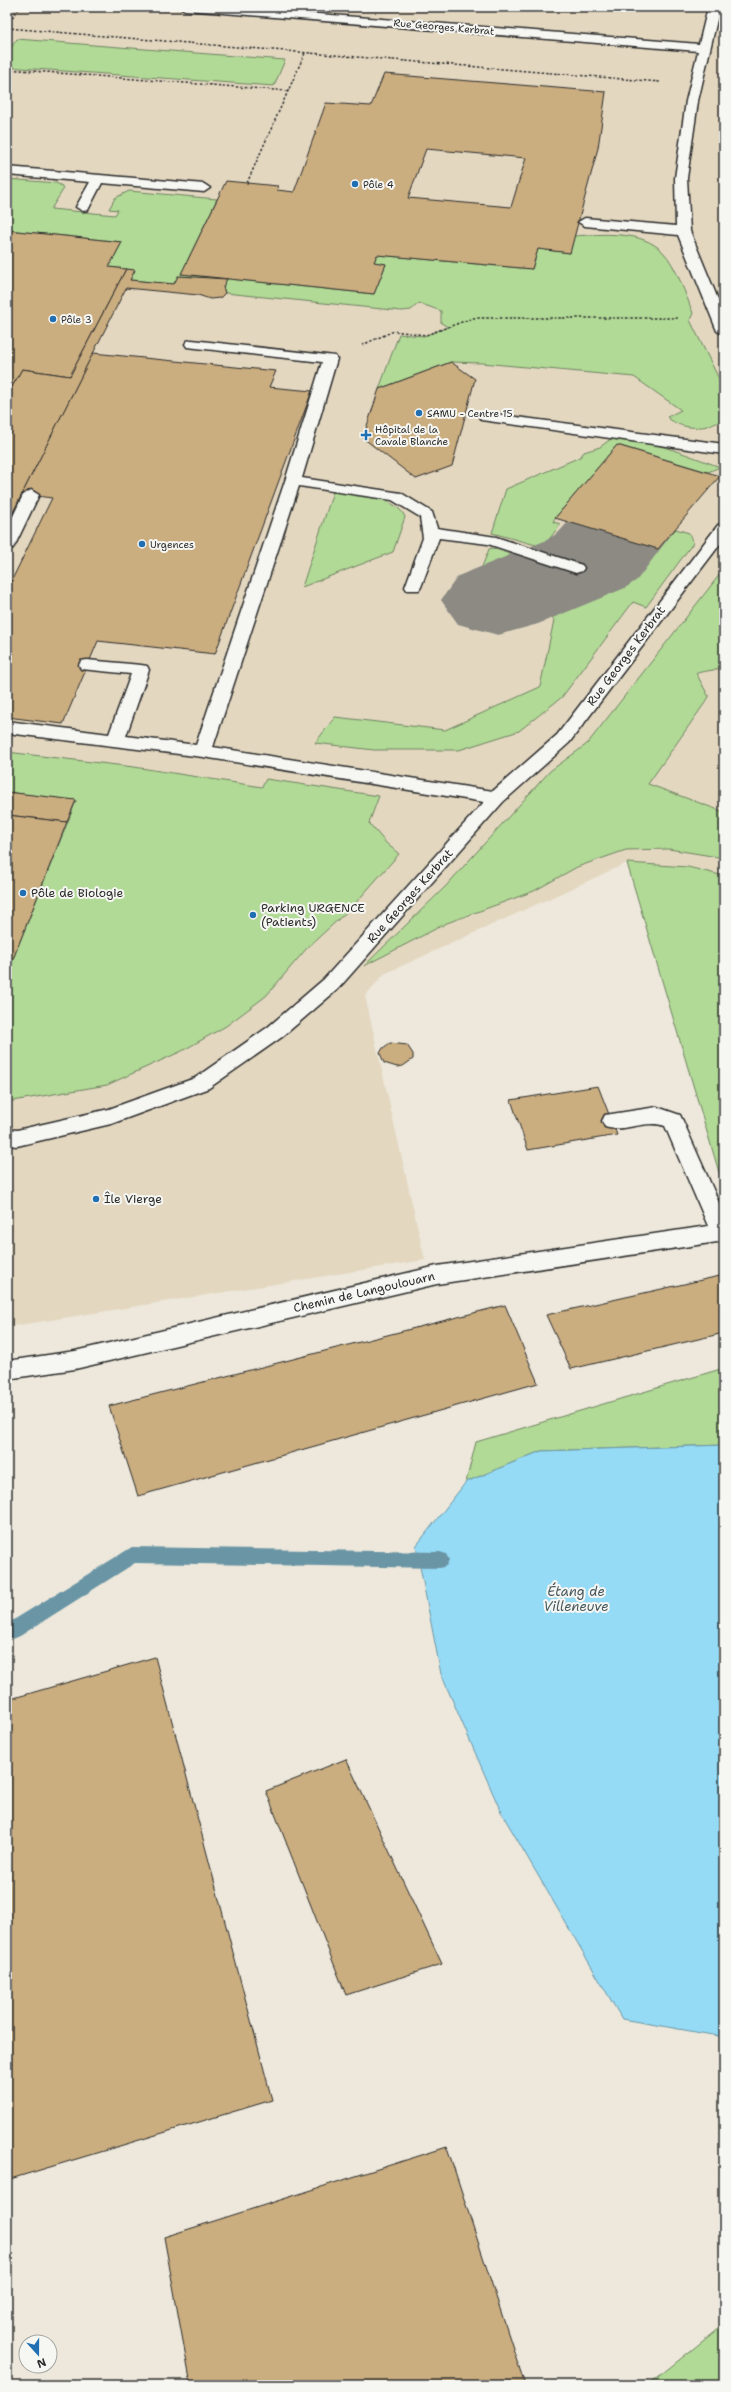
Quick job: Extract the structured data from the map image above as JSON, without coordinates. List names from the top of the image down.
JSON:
{
  "streets": {
    "lane": ["Rue Georges Kerbrat", "Chemin de Langoulouarn"]
  },
  "water": ["Étang de Villeneuve"],
  "places": {
    "other": [
      "Pôle 4",
      "Pôle 3",
      "SAMU - Centre 15",
      "Urgences",
      "Pôle de Biologie",
      "Parking URGENCE (Patients)",
      "Île Vierge"
    ],
    "health": ["Hôpital de la Cavale Blanche"]
  },
  "north": "bottom"
}
